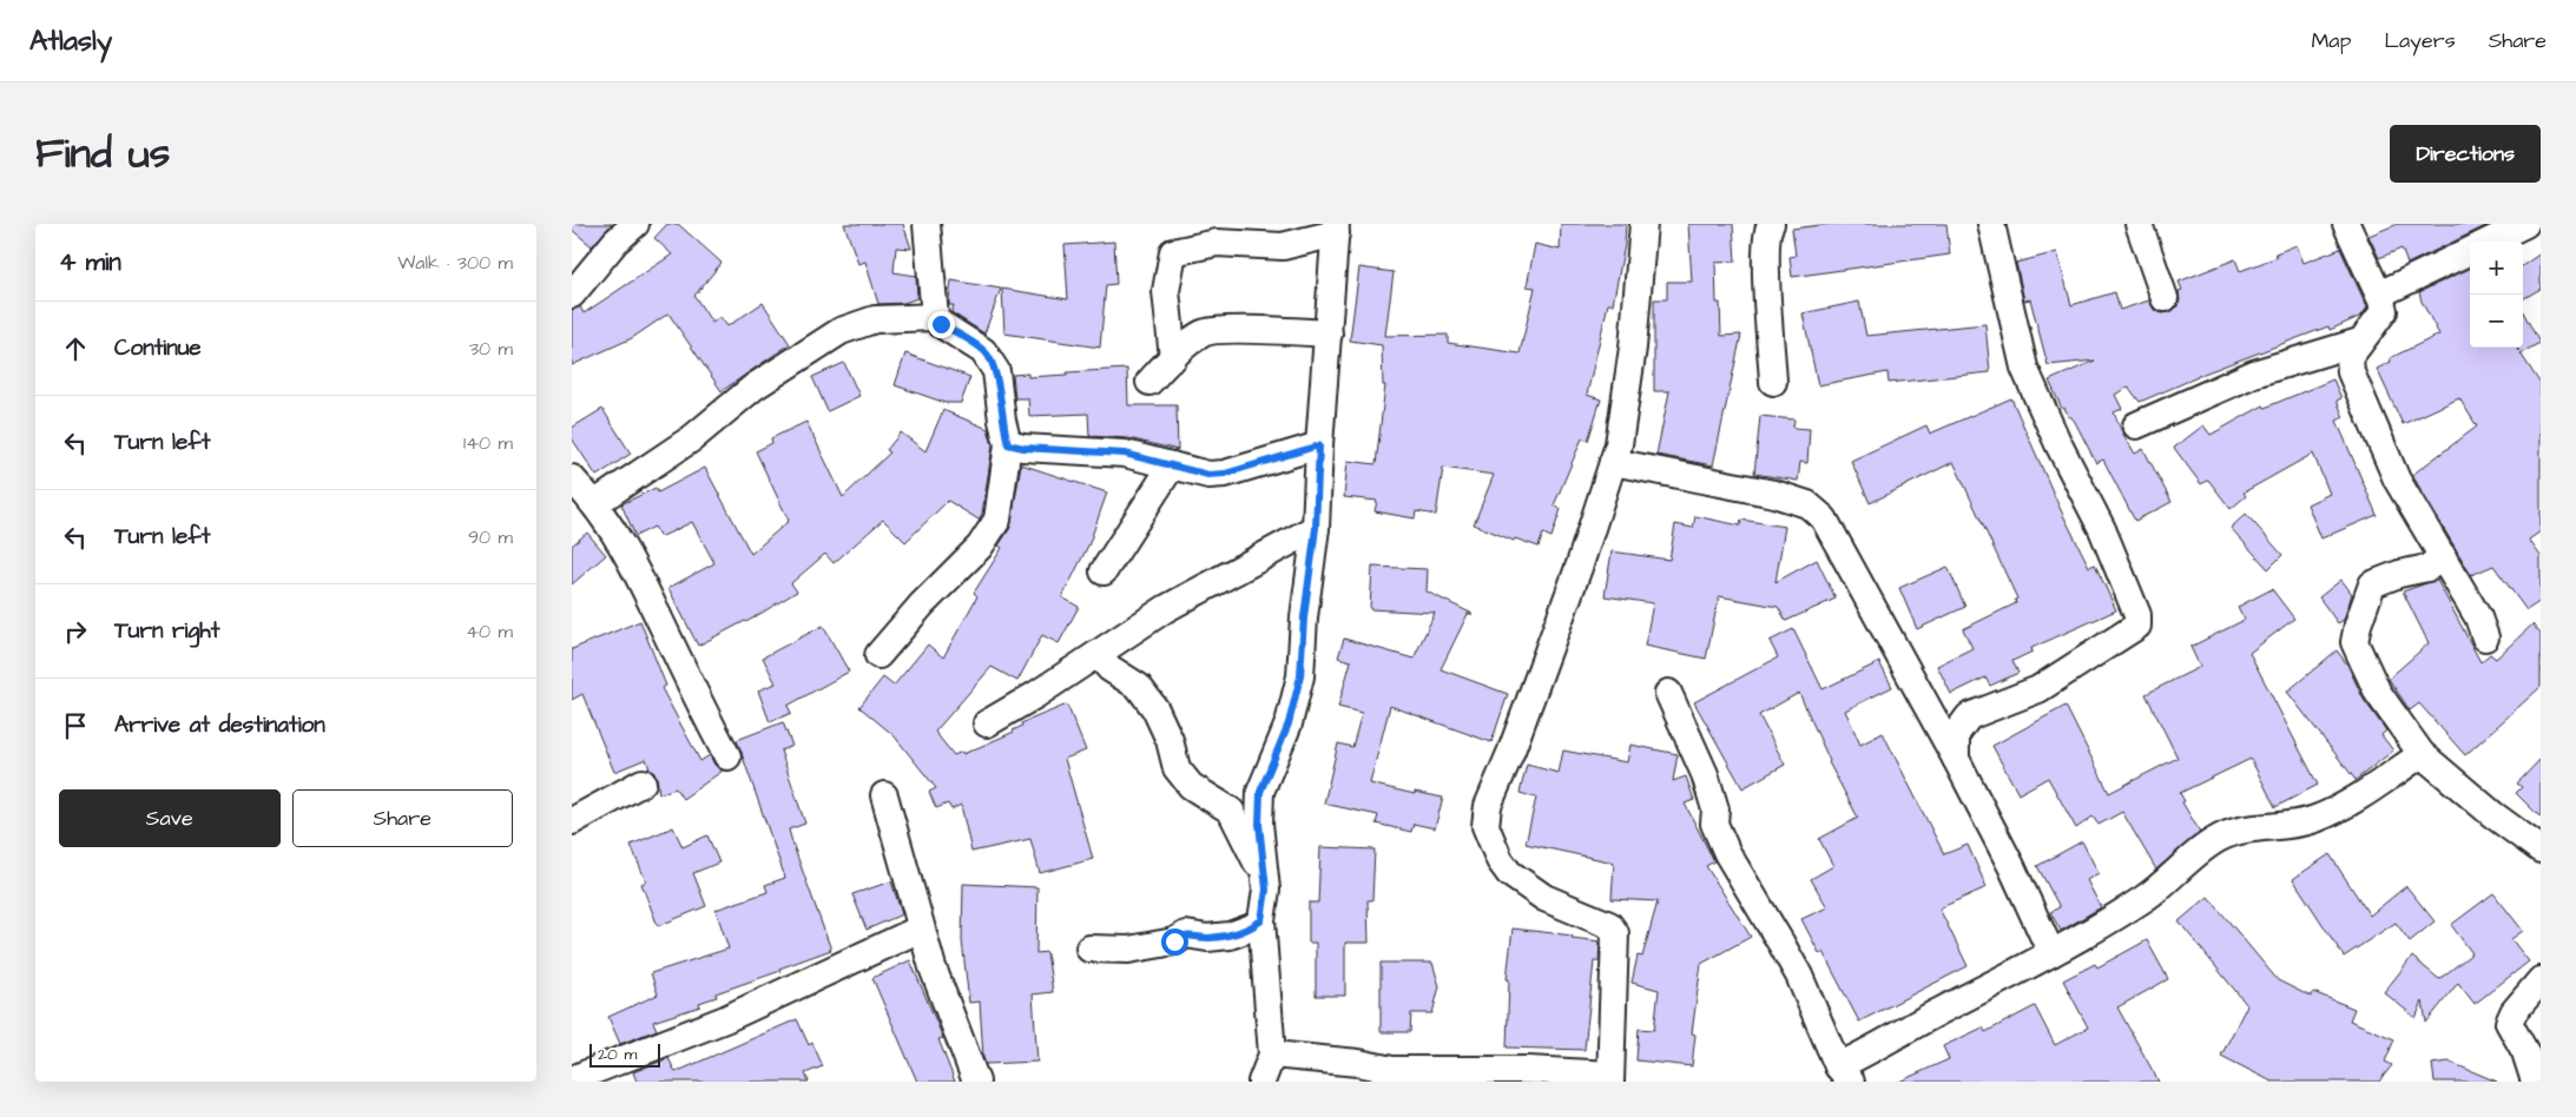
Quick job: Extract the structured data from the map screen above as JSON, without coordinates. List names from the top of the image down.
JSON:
{
  "scale_bar": "20 m",
  "page": {
    "header": "Atlasly",
    "nav": ["Map", "Layers", "Share"],
    "title": "Find us",
    "buttons": [
      "Directions",
      ["Save", "Share"]
    ],
    "heading": ["4 min", "Walk · 300 m"],
    "map_buttons": ["+", "−"],
    "list": [
      ["Continue", "30 m"],
      ["Turn left", "140 m"],
      ["Turn left", "90 m"],
      ["Turn right", "40 m"],
      "Arrive at destination"
    ],
    "scale": "20 m"
  }
}
